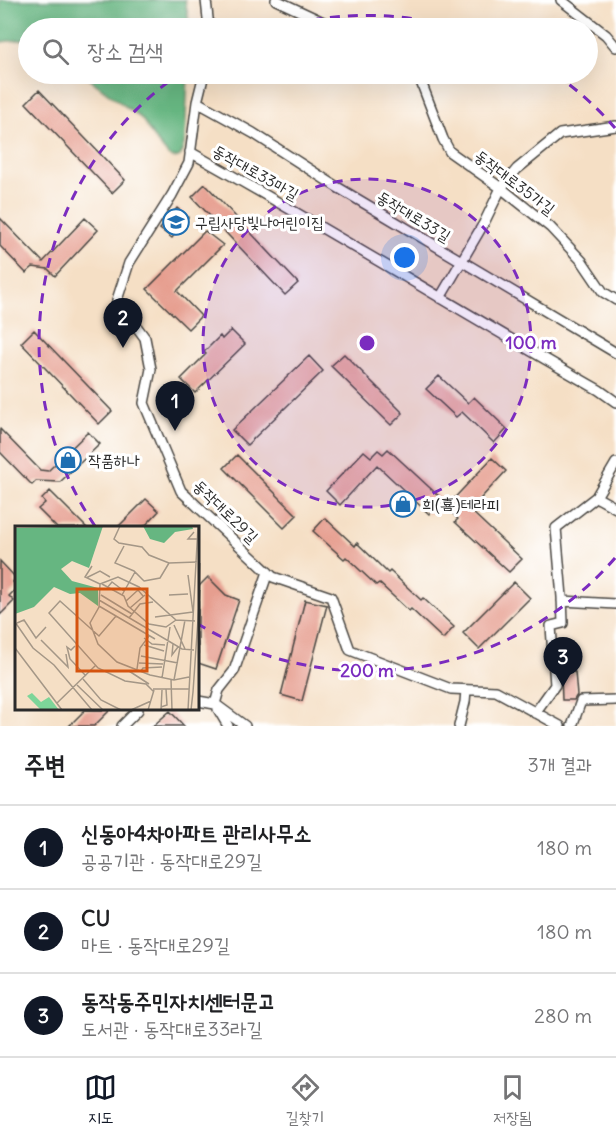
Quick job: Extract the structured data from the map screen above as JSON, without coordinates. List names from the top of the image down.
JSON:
{
  "streets": {
    "street": [
      "동작대로33마길",
      "동작대로35가길",
      "동작대로33길",
      "동작대로29길"
    ]
  },
  "crossings": [
    ["동작대로33마길", "동작대로29길"],
    ["동작대로33길", "동작대로29길"]
  ],
  "places": {
    "school or university": ["구립사당빛나어린이집"],
    "shop": ["작품하나", "희(喜)테라피"]
  },
  "page": {
    "search": "장소 검색",
    "pins": ["2", "1", "3"],
    "heading": ["주변", "3개 결과"],
    "list": [
      {
        "mark": "1",
        "name": "신동아4차아파트 관리사무소",
        "note": "공공기관 · 동작대로29길",
        "value": "180 m"
      },
      {
        "mark": "2",
        "name": "CU",
        "note": "마트 · 동작대로29길",
        "value": "180 m"
      },
      {
        "mark": "3",
        "name": "동작동주민자치센터문고",
        "note": "도서관 · 동작대로33라길",
        "value": "280 m"
      }
    ],
    "nav": ["지도", "길찾기", "저장됨"]
  },
  "rings": ["100 m", "200 m"]
}
